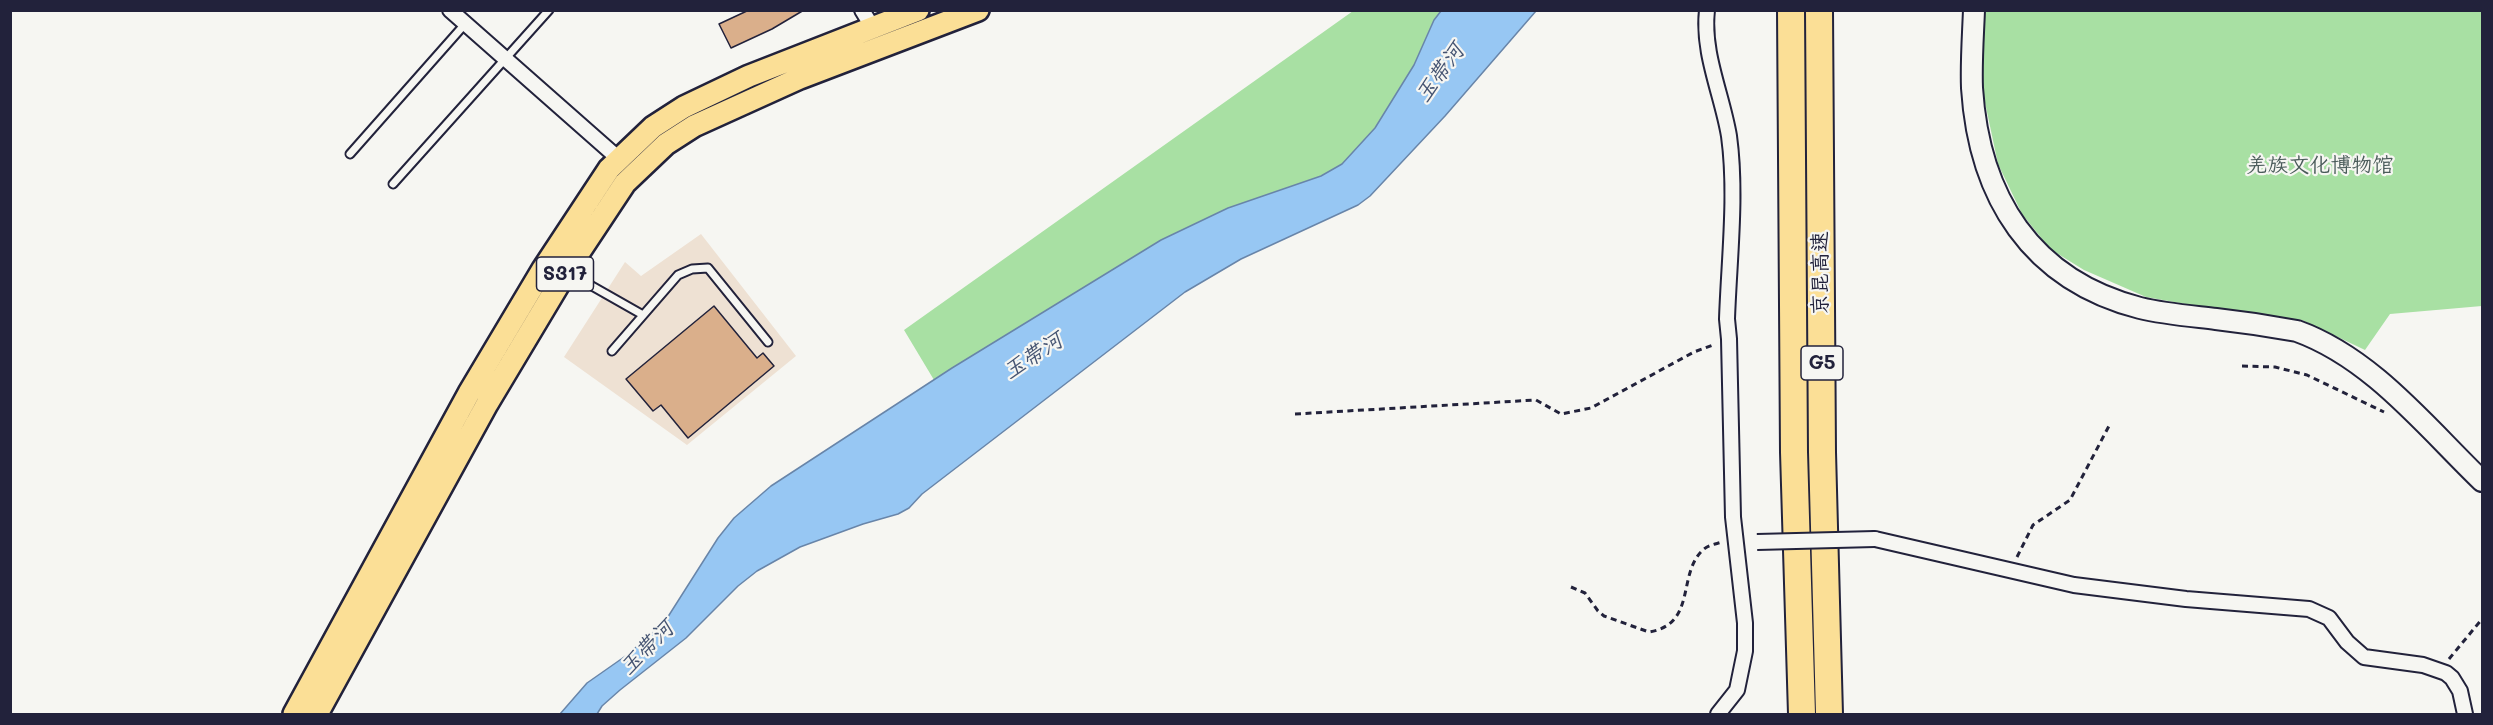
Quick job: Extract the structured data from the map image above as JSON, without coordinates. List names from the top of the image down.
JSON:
{
  "streets": {
    "highway": ["京昆高速", "G5"],
    "main road": ["S317"]
  },
  "water": ["玉带河"],
  "parks": ["羌族文化博物馆"]
}
